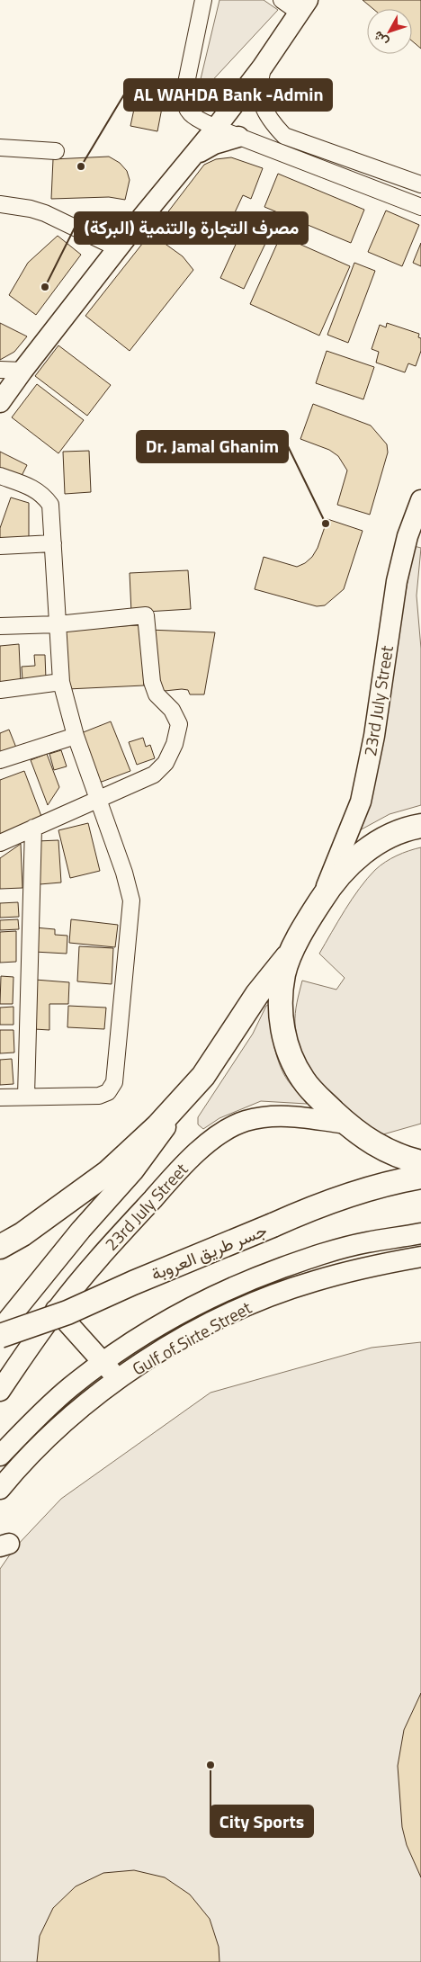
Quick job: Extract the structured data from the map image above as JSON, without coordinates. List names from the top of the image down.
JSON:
{
  "streets": {
    "highway": ["جسر طريق العروبة"],
    "main road": ["23rd July Street", "Gulf of Sirte Street"]
  },
  "places": [
    "AL WAHDA Bank -Admin",
    "مصرف التجارة والتنمية (البركة)",
    "Dr. Jamal Ghanim",
    "City Sports"
  ],
  "north": "bottom left"
}
